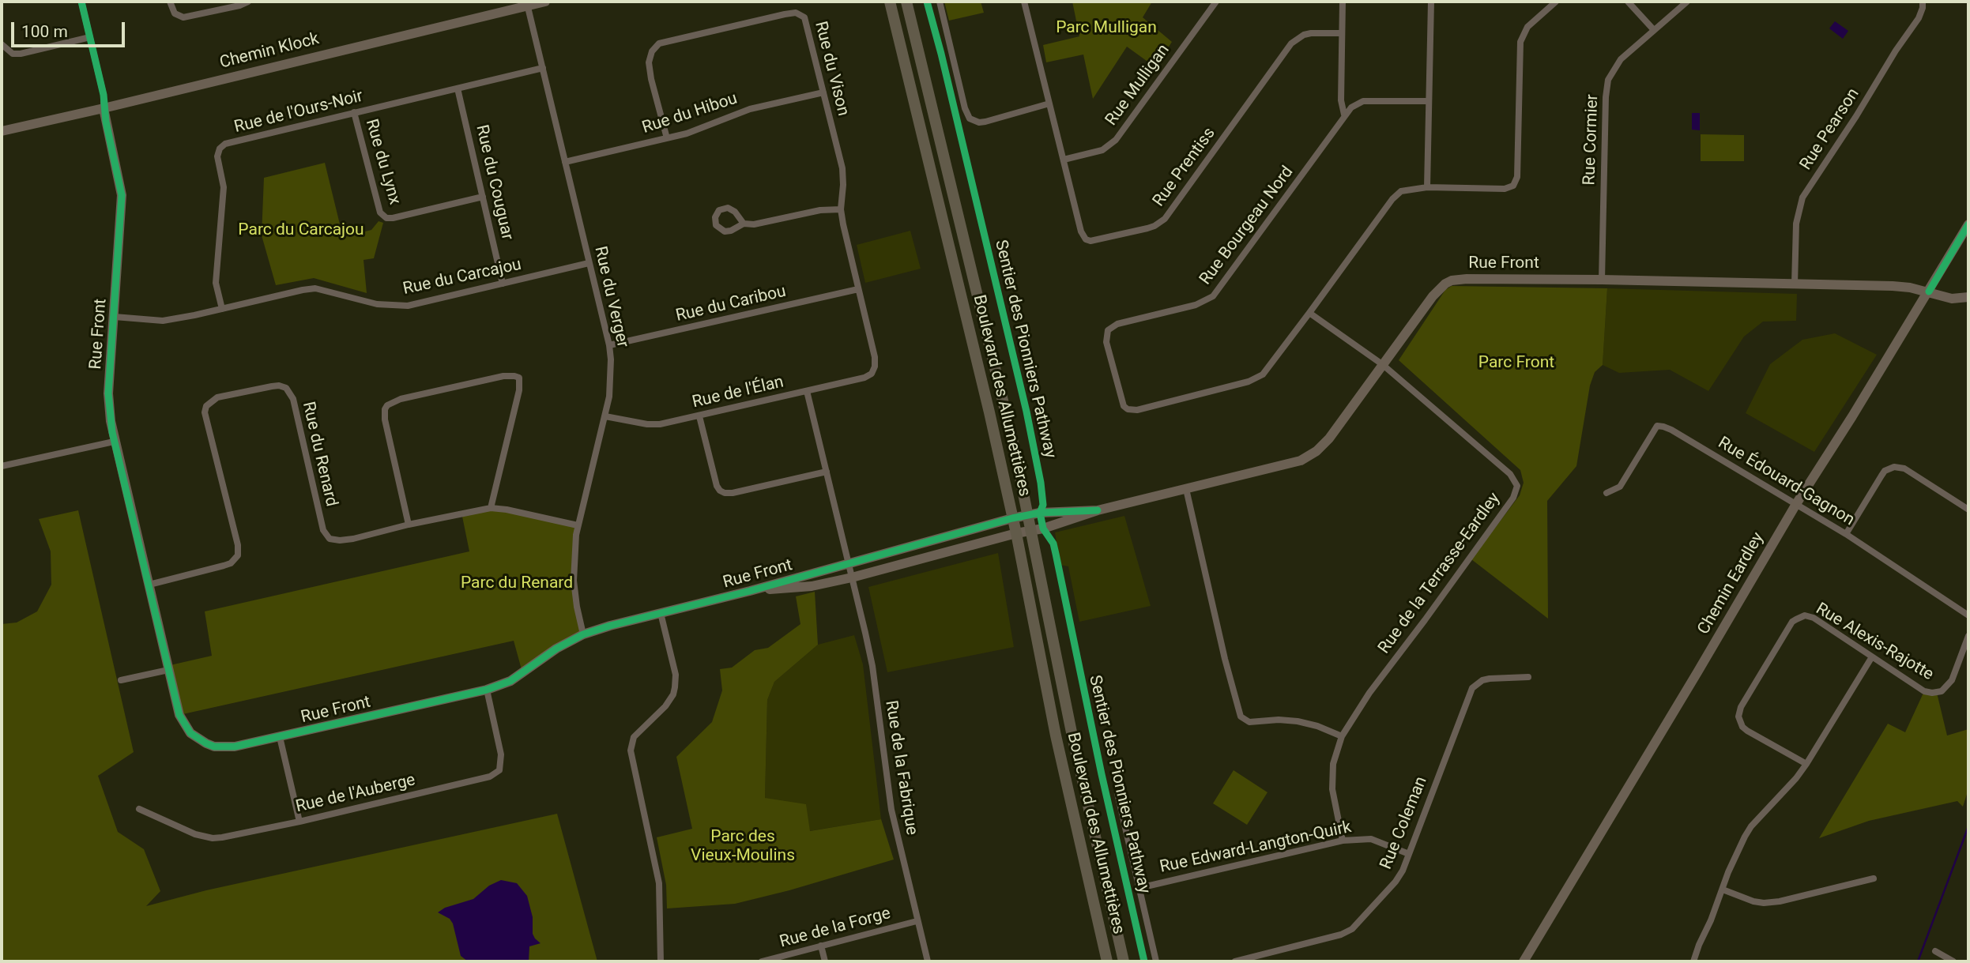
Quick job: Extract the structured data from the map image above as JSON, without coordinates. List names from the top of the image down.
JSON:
{
  "streets": {
    "highway": ["Boulevard des Allumettières"],
    "street": [
      "Chemin Klock",
      "Rue du Vison",
      "Rue Mulligan",
      "Rue de l'Ours-Noir",
      "Rue du Hibou",
      "Rue Pearson",
      "Rue Cormier",
      "Rue du Lynx",
      "Rue Prentiss",
      "Rue du Couguar",
      "Rue Bourgeau Nord",
      "Rue Front",
      "Rue du Carcajou",
      "Rue du Verger",
      "Rue du Caribou",
      "Rue de l'Élan",
      "Rue du Renard",
      "Rue Édouard-Gagnon",
      "Rue de la Terrasse-Eardley",
      "Chemin Eardley",
      "Rue Alexis-Rajotte",
      "Rue de la Fabrique",
      "Rue de l'Auberge",
      "Rue Coleman",
      "Rue Edward-Langton-Quirk",
      "Rue de la Forge"
    ],
    "cycle path": ["Sentier des Pionniers Pathway"]
  },
  "crossings": [
    ["Chemin Klock", "Rue Front"],
    ["Chemin Klock", "Rue du Verger"],
    ["Rue du Vison", "Rue du Hibou"],
    ["Rue du Vison", "Rue du Caribou"],
    ["Rue du Vison", "Rue de l'Élan"],
    ["Rue Mulligan", "Rue Prentiss"],
    ["Rue de l'Ours-Noir", "Rue du Lynx"],
    ["Rue de l'Ours-Noir", "Rue du Couguar"],
    ["Rue de l'Ours-Noir", "Rue du Carcajou"],
    ["Rue de l'Ours-Noir", "Rue du Verger"],
    ["Rue du Hibou", "Rue du Verger"],
    ["Rue Pearson", "Rue Front"],
    ["Rue Cormier", "Rue Front"],
    ["Rue du Lynx", "Rue du Couguar"],
    ["Rue du Couguar", "Rue du Carcajou"],
    ["Rue Bourgeau Nord", "Rue de la Terrasse-Eardley"],
    ["Rue Front", "Rue du Carcajou"],
    ["Rue Front", "Rue du Verger"],
    ["Rue Front", "Boulevard des Allumettières"],
    ["Rue Front", "Rue du Renard"],
    ["Rue Front", "Rue de la Terrasse-Eardley"],
    ["Rue Front", "Chemin Eardley"],
    ["Rue Front", "Rue de la Fabrique"],
    ["Rue Front", "Rue de l'Auberge"],
    ["Rue du Carcajou", "Rue du Verger"],
    ["Rue du Verger", "Rue du Caribou"],
    ["Rue du Verger", "Rue de l'Élan"],
    ["Rue du Verger", "Rue du Renard"],
    ["Rue de l'Élan", "Rue de la Fabrique"],
    ["Rue Édouard-Gagnon", "Chemin Eardley"],
    ["Rue de la Terrasse-Eardley", "Rue Edward-Langton-Quirk"],
    ["Rue de la Fabrique", "Rue de la Forge"],
    ["Rue Coleman", "Rue Edward-Langton-Quirk"]
  ],
  "parks": [
    "Parc Mulligan",
    "Parc du Carcajou",
    "Parc Front",
    "Parc du Renard",
    "Parc des Vieux-Moulins"
  ],
  "scale_bar": "100 m"
}
